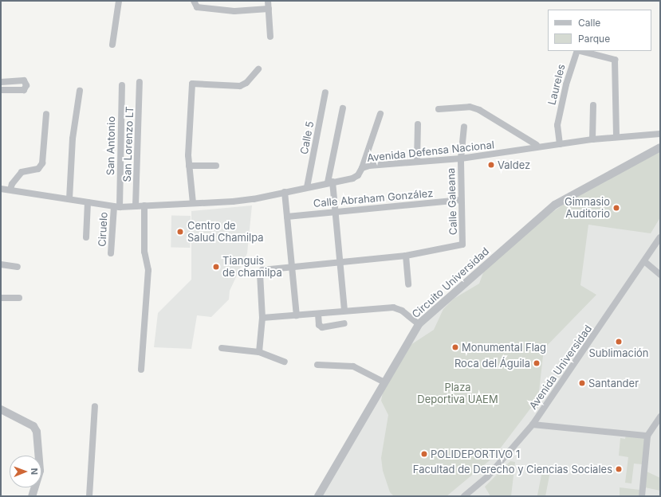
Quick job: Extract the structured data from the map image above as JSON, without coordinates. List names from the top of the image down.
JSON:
{
  "streets": {
    "street": [
      "Laureles",
      "Calle 5",
      "San Lorenzo LT",
      "San Antonio",
      "Avenida Defensa Nacional",
      "Calle Abraham González",
      "Calle Galeana",
      "Ciruelo",
      "Circuito Universidad",
      "Avenida Universidad"
    ]
  },
  "crossings": [
    ["Laureles", "Avenida Defensa Nacional"],
    ["Calle 5", "Avenida Defensa Nacional"],
    ["San Lorenzo LT", "Avenida Defensa Nacional"],
    ["San Antonio", "Avenida Defensa Nacional"],
    ["San Antonio", "Ciruelo"],
    ["Avenida Defensa Nacional", "Calle Galeana"],
    ["Avenida Defensa Nacional", "Ciruelo"],
    ["Calle Abraham González", "Calle Galeana"]
  ],
  "parks": ["Plaza Deportiva UAEM"],
  "places": [
    "Valdez",
    "Gimnasio Auditorio",
    "Centro de Salud Chamilpa",
    "Tianguis de chamilpa",
    "Sublimación",
    "Monumental Flag",
    "Roca del Águila",
    "Santander",
    "POLIDEPORTIVO 1",
    "Facultad de Derecho y Ciencias Sociales"
  ],
  "legend": ["Calle", "Parque"],
  "north": "right"
}
